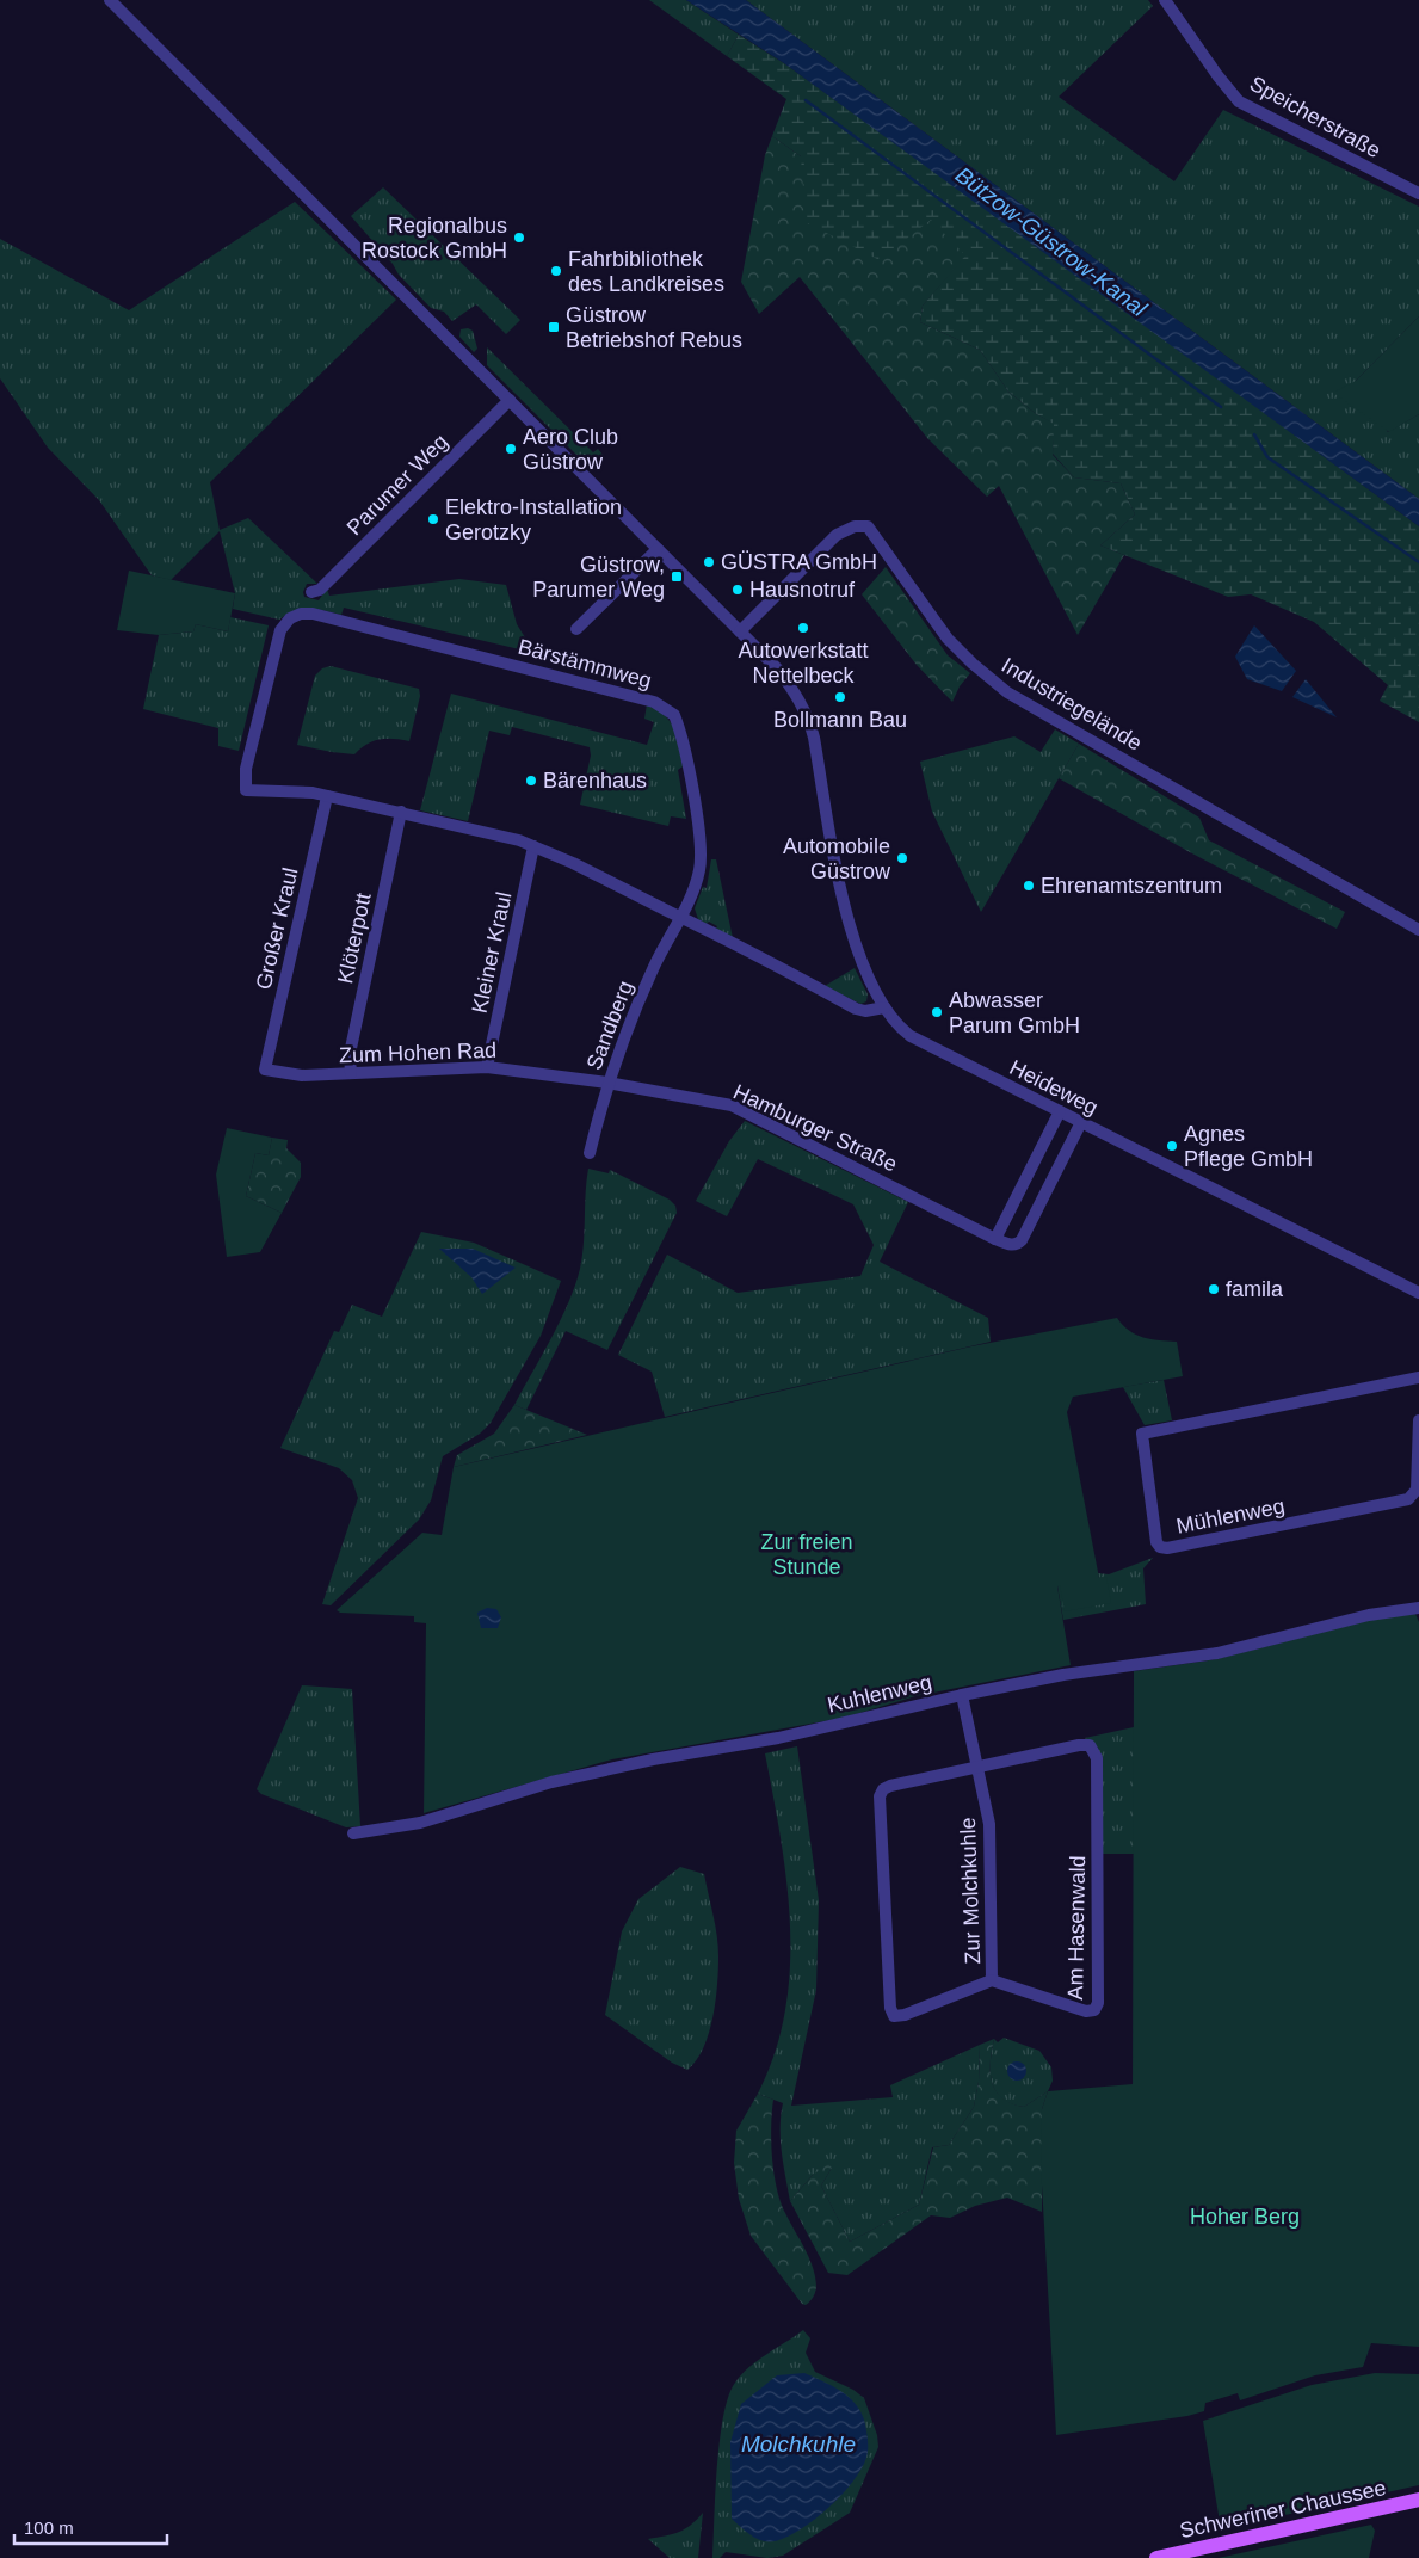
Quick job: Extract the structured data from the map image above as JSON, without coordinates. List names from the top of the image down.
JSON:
{
  "streets": {
    "main road": ["Schweriner Chaussee"],
    "street": [
      "Speicherstraße",
      "Parumer Weg",
      "Bärstämmweg",
      "Industriegelände",
      "Großer Kraul",
      "Klöterpott",
      "Kleiner Kraul",
      "Sandberg",
      "Zum Hohen Rad",
      "Heideweg",
      "Hamburger Straße",
      "Mühlenweg",
      "Kuhlenweg",
      "Zur Molchkuhle",
      "Am Hasenwald"
    ]
  },
  "crossings": [
    ["Bärstämmweg", "Großer Kraul"],
    ["Bärstämmweg", "Klöterpott"],
    ["Bärstämmweg", "Kleiner Kraul"],
    ["Bärstämmweg", "Sandberg"],
    ["Großer Kraul", "Zum Hohen Rad"],
    ["Klöterpott", "Zum Hohen Rad"],
    ["Kleiner Kraul", "Zum Hohen Rad"],
    ["Sandberg", "Zum Hohen Rad"],
    ["Sandberg", "Hamburger Straße"],
    ["Zum Hohen Rad", "Hamburger Straße"],
    ["Kuhlenweg", "Zur Molchkuhle"],
    ["Zur Molchkuhle", "Am Hasenwald"]
  ],
  "water": ["Bützow-Güstrow-Kanal", "Molchkuhle"],
  "parks": ["Zur freien Stunde", "Hoher Berg"],
  "places": {
    "other": [
      "Regionalbus Rostock GmbH",
      "Fahrbibliothek des Landkreises",
      "Aero Club Güstrow",
      "Elektro-Installation Gerotzky",
      "GÜSTRA GmbH",
      "Hausnotruf",
      "Autowerkstatt Nettelbeck",
      "Bollmann Bau",
      "Bärenhaus",
      "Automobile Güstrow",
      "Ehrenamtszentrum",
      "Abwasser Parum GmbH",
      "Agnes Pflege GmbH",
      "famila"
    ],
    "transit": ["Güstrow Betriebshof Rebus", "Güstrow, Parumer Weg"]
  },
  "scale_bar": "100 m"
}
